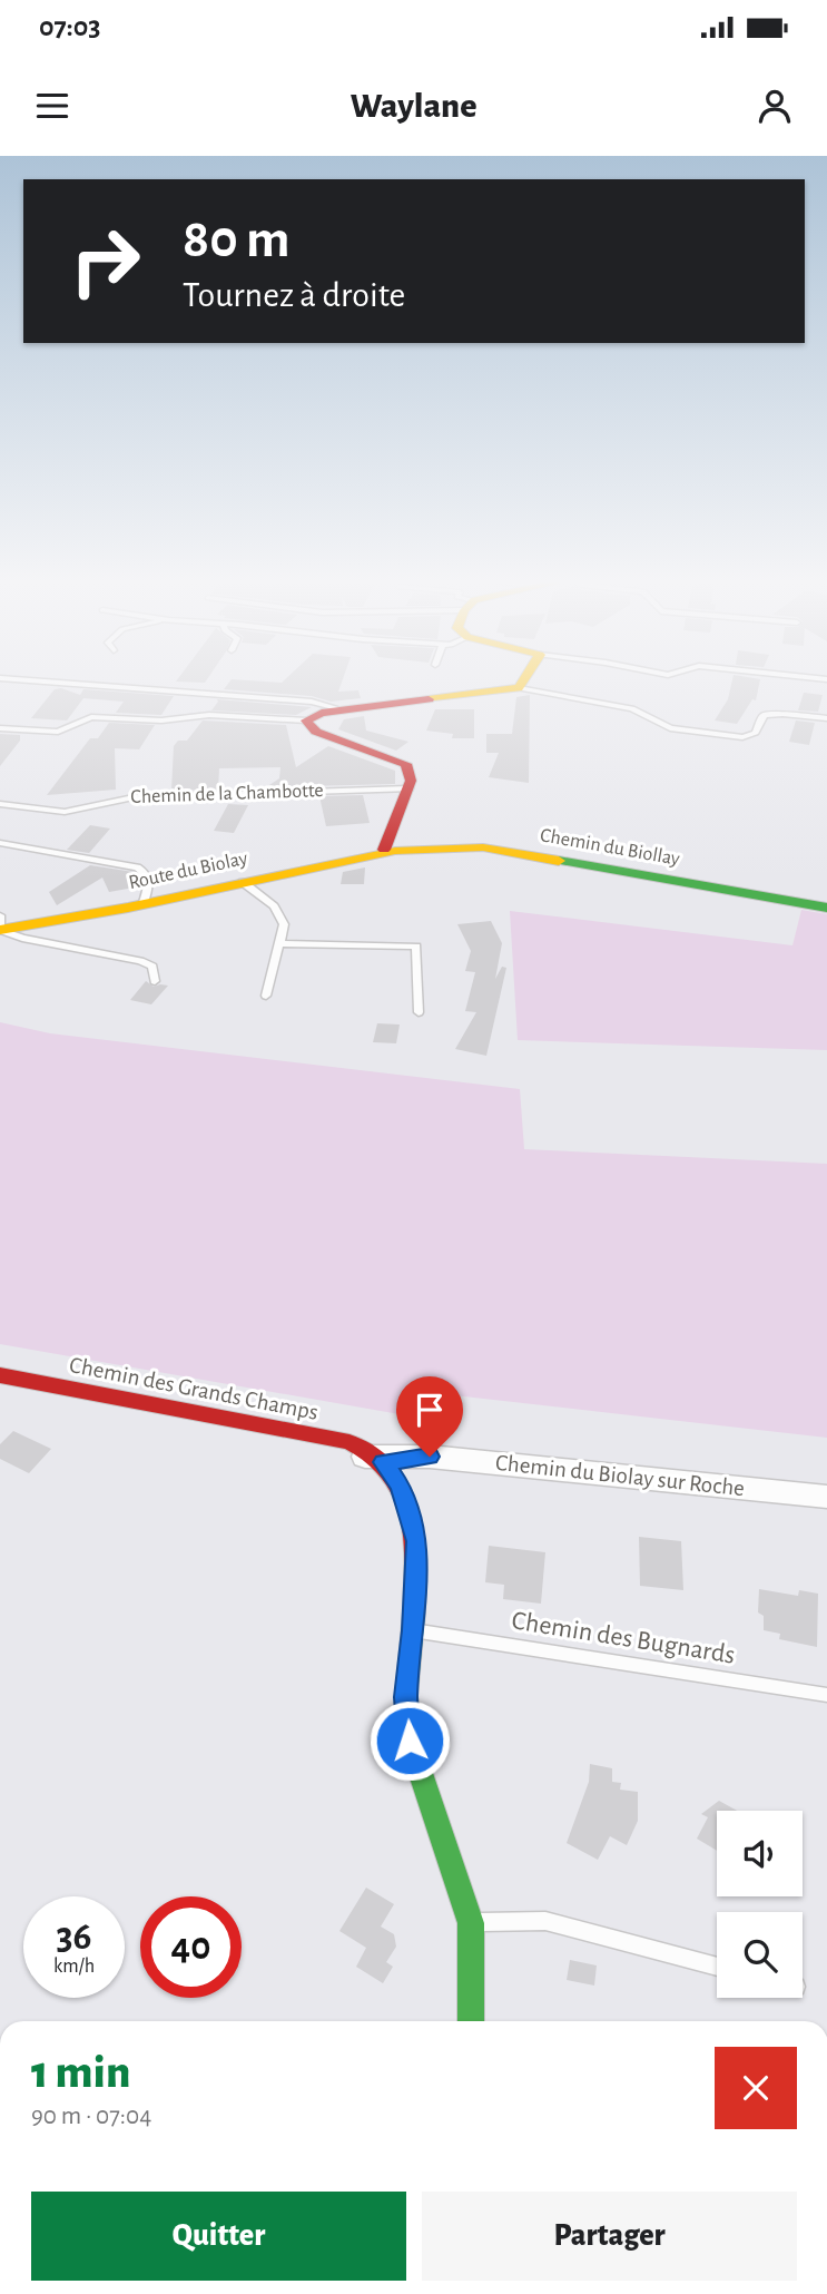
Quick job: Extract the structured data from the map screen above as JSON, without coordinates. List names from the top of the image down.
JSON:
{
  "streets": {
    "street": [
      "Chemin du Biollay",
      "Route du Biolay",
      "Chemin des Grands Champs",
      "Chemin du Biolay sur Roche"
    ],
    "lane": ["Chemin de la Chambotte", "Chemin des Bugnards"]
  },
  "crossings": [
    ["Chemin du Biollay", "Route du Biolay"],
    ["Chemin des Grands Champs", "Chemin du Biolay sur Roche"]
  ],
  "page": {
    "status": "07:03",
    "header": "Waylane",
    "turn": ["80 m", "Tournez à droite"],
    "speed": "36 km/h",
    "limit": "40",
    "heading": ["1 min", "90 m · 07:04"],
    "buttons": ["Quitter", "Partager"]
  }
}
